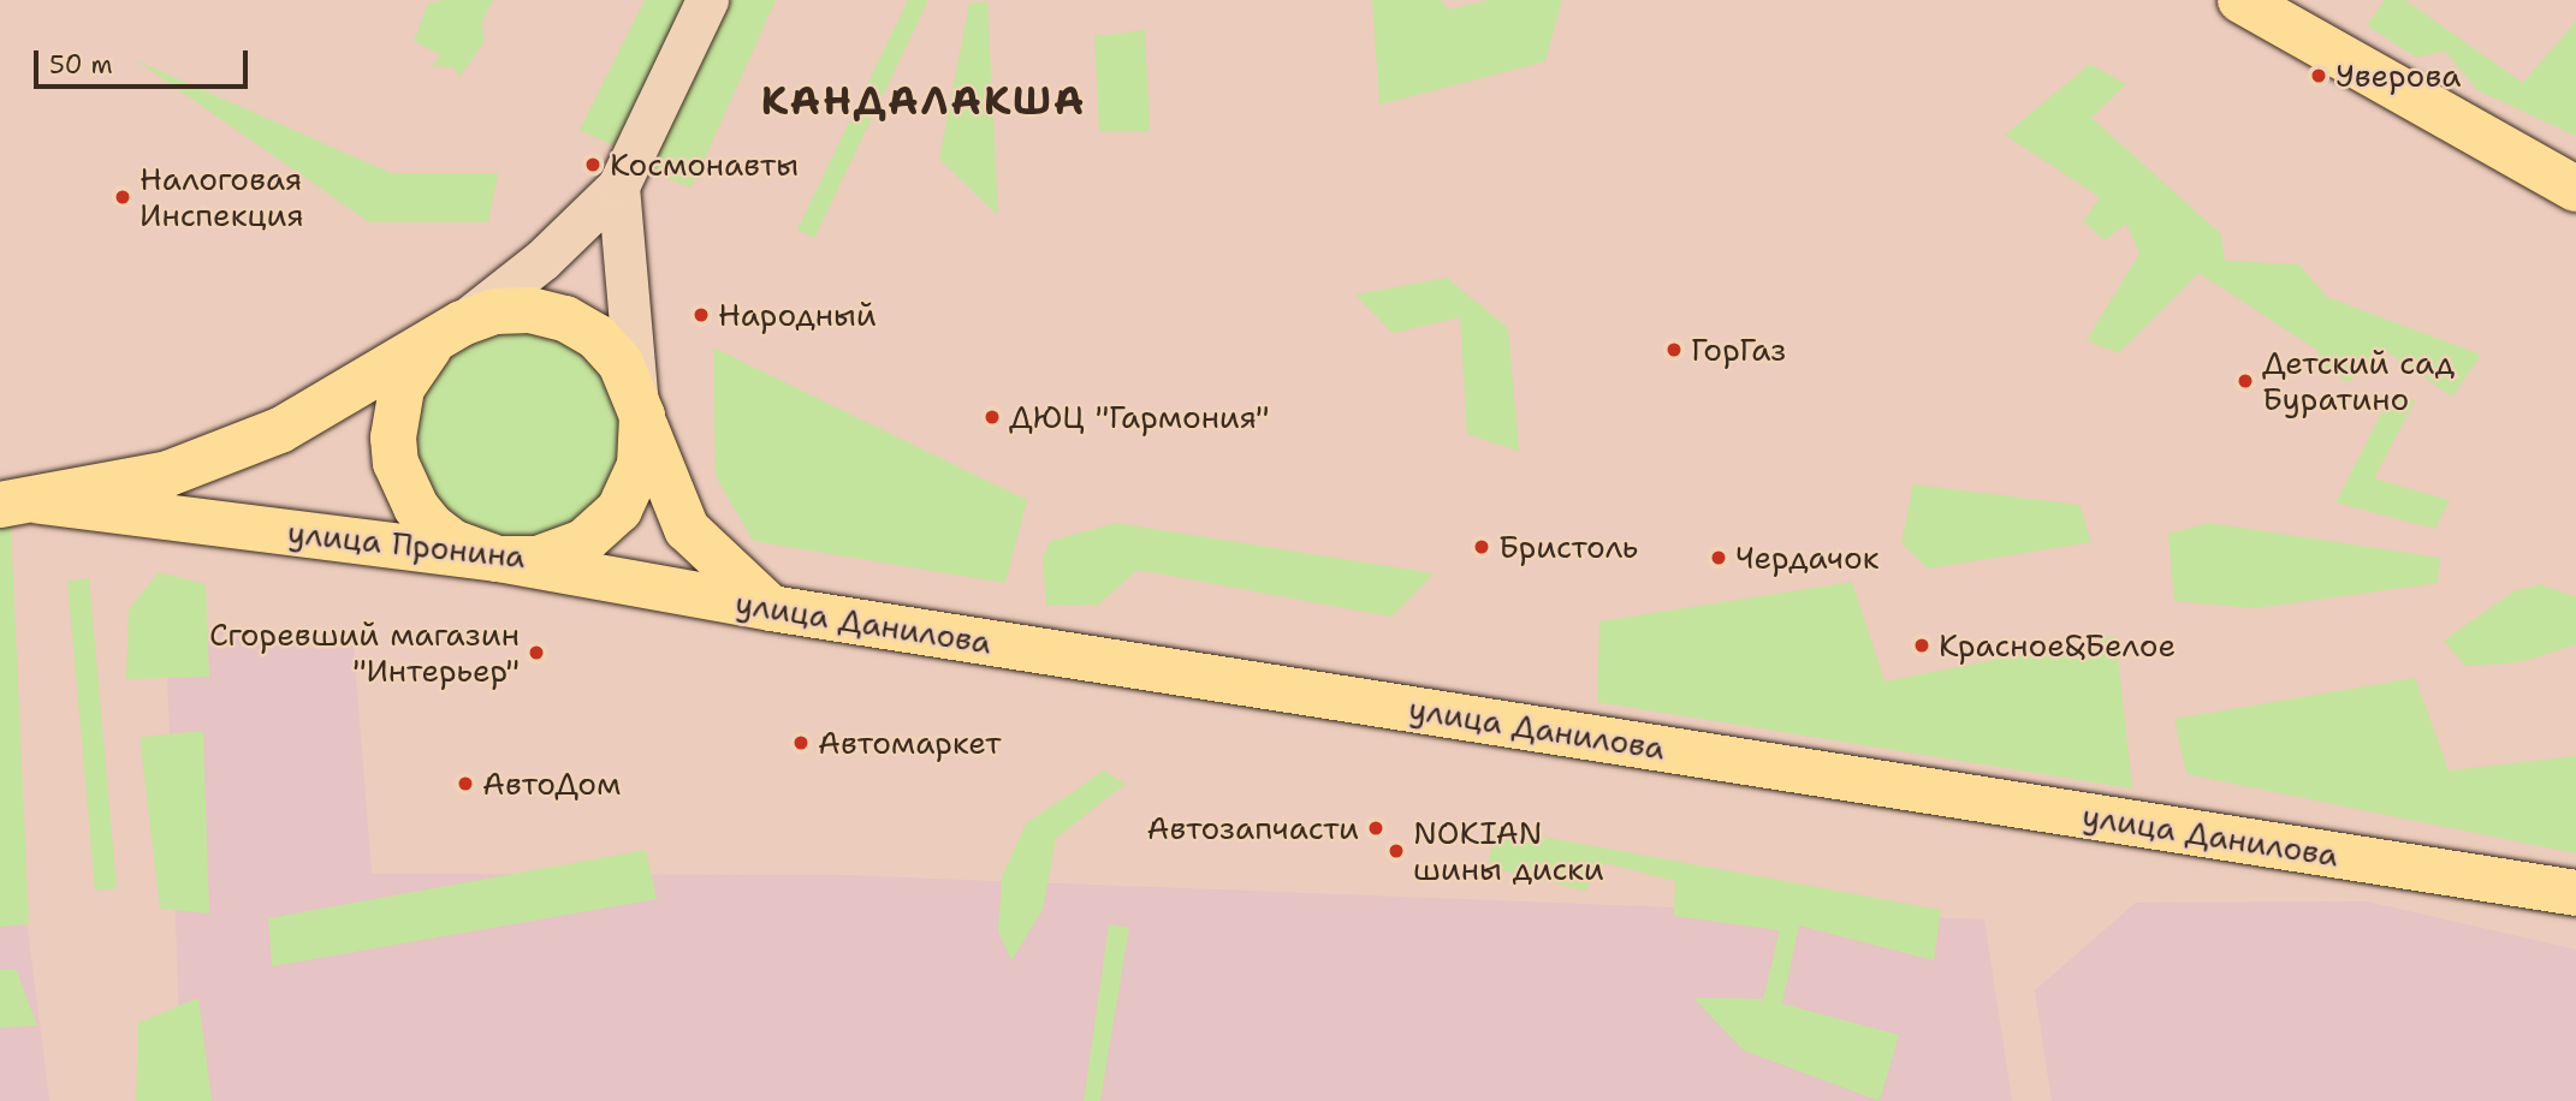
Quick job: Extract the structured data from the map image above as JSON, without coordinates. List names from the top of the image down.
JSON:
{
  "streets": {
    "main road": ["улица Пронина", "улица Данилова"]
  },
  "crossings": [
    ["улица Пронина", "улица Данилова"]
  ],
  "districts": ["КАНДАЛАКША"],
  "places": [
    "Уверова",
    "Космонавты",
    "Налоговая Инспекция",
    "Народный",
    "ГорГаз",
    "Детский сад Буратино",
    "ДЮЦ \"Гармония\"",
    "Бристоль",
    "Чердачок",
    "Красное&Белое",
    "Сгоревший магазин \"Интерьер\"",
    "Автомаркет",
    "АвтоДом",
    "Автозапчасти",
    "NOKIAN шины диски"
  ],
  "scale_bar": "50 m"
}
